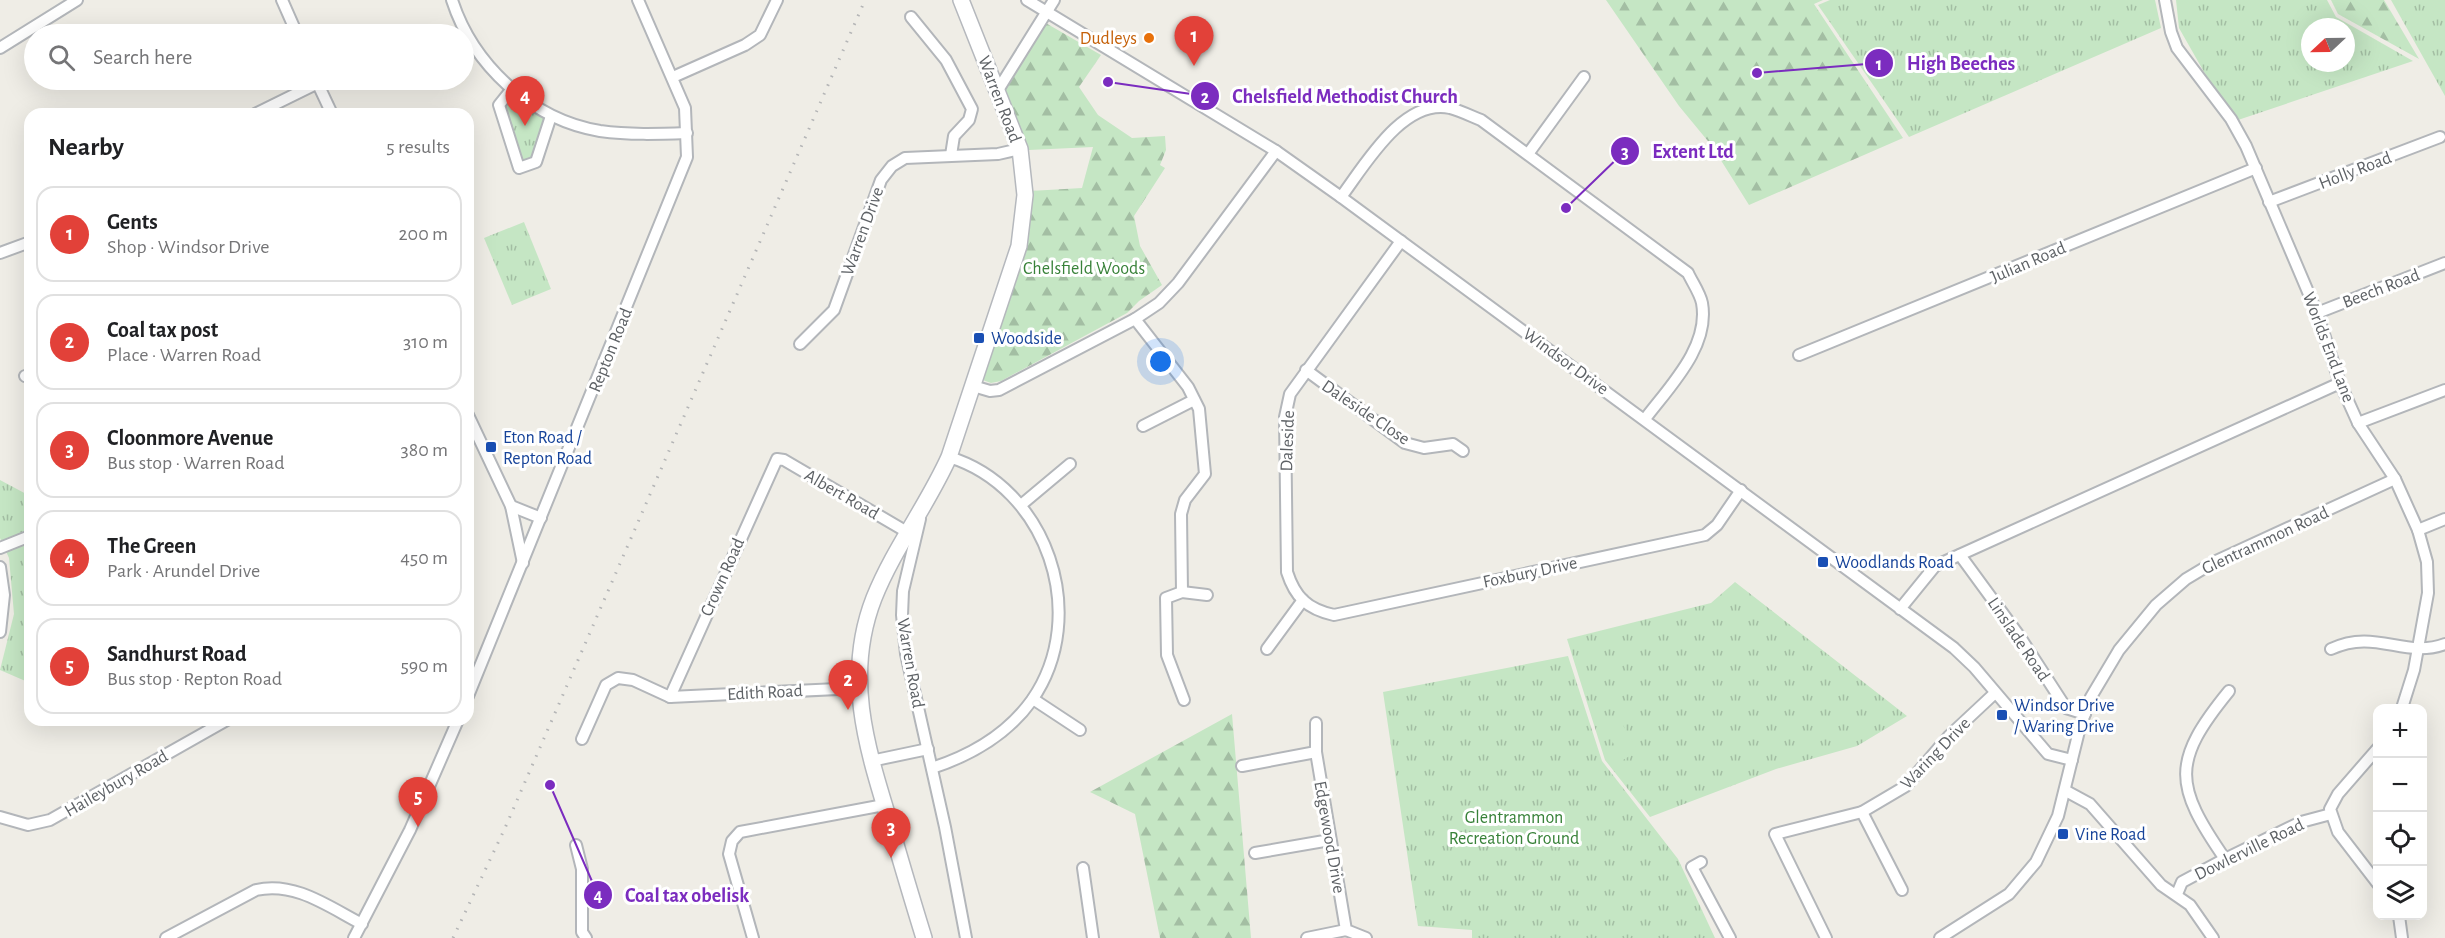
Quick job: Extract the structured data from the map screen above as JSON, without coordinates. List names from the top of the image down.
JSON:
{
  "streets": {
    "street": [
      "Warren Road",
      "Holly Road",
      "Warren Drive",
      "Julian Road",
      "Beech Road",
      "Worlds End Lane",
      "Repton Road",
      "Windsor Drive",
      "Daleside Close",
      "Daleside",
      "Albert Road",
      "Glentrammon Road",
      "Foxbury Drive",
      "Crown Road",
      "Linslade Road",
      "Edith Road",
      "Waring Drive",
      "Haileybury Road",
      "Edgewood Drive",
      "Dowlerville Road"
    ]
  },
  "crossings": [
    ["Warren Road", "Warren Drive"],
    ["Warren Road", "Albert Road"],
    ["Warren Road", "Edith Road"],
    ["Holly Road", "Worlds End Lane"],
    ["Julian Road", "Worlds End Lane"],
    ["Beech Road", "Worlds End Lane"],
    ["Worlds End Lane", "Glentrammon Road"],
    ["Windsor Drive", "Daleside"],
    ["Windsor Drive", "Glentrammon Road"],
    ["Windsor Drive", "Foxbury Drive"],
    ["Windsor Drive", "Waring Drive"],
    ["Daleside Close", "Daleside"],
    ["Daleside", "Foxbury Drive"],
    ["Albert Road", "Crown Road"],
    ["Glentrammon Road", "Linslade Road"],
    ["Crown Road", "Edith Road"]
  ],
  "parks": ["Chelsfield Woods", "Glentrammon Recreation Ground"],
  "places": {
    "other": [
      "Dudleys",
      "High Beeches",
      "Chelsfield Methodist Church",
      "Extent Ltd",
      "Coal tax obelisk"
    ],
    "transit": [
      "Woodside",
      "Eton Road / Repton Road",
      "Woodlands Road",
      "Windsor Drive / Waring Drive",
      "Vine Road"
    ]
  },
  "north": "left",
  "page": {
    "pins": [
      "1",
      "4",
      "2",
      "5",
      "3"
    ],
    "search": "Search here",
    "heading": ["Nearby", "5 results"],
    "list": [
      {
        "mark": "1",
        "name": "Gents",
        "note": "Shop · Windsor Drive",
        "value": "200 m"
      },
      {
        "mark": "2",
        "name": "Coal tax post",
        "note": "Place · Warren Road",
        "value": "310 m"
      },
      {
        "mark": "3",
        "name": "Cloonmore Avenue",
        "note": "Bus stop · Warren Road",
        "value": "380 m"
      },
      {
        "mark": "4",
        "name": "The Green",
        "note": "Park · Arundel Drive",
        "value": "450 m"
      },
      {
        "mark": "5",
        "name": "Sandhurst Road",
        "note": "Bus stop · Repton Road",
        "value": "590 m"
      }
    ],
    "map_buttons": ["+", "−"]
  }
}
